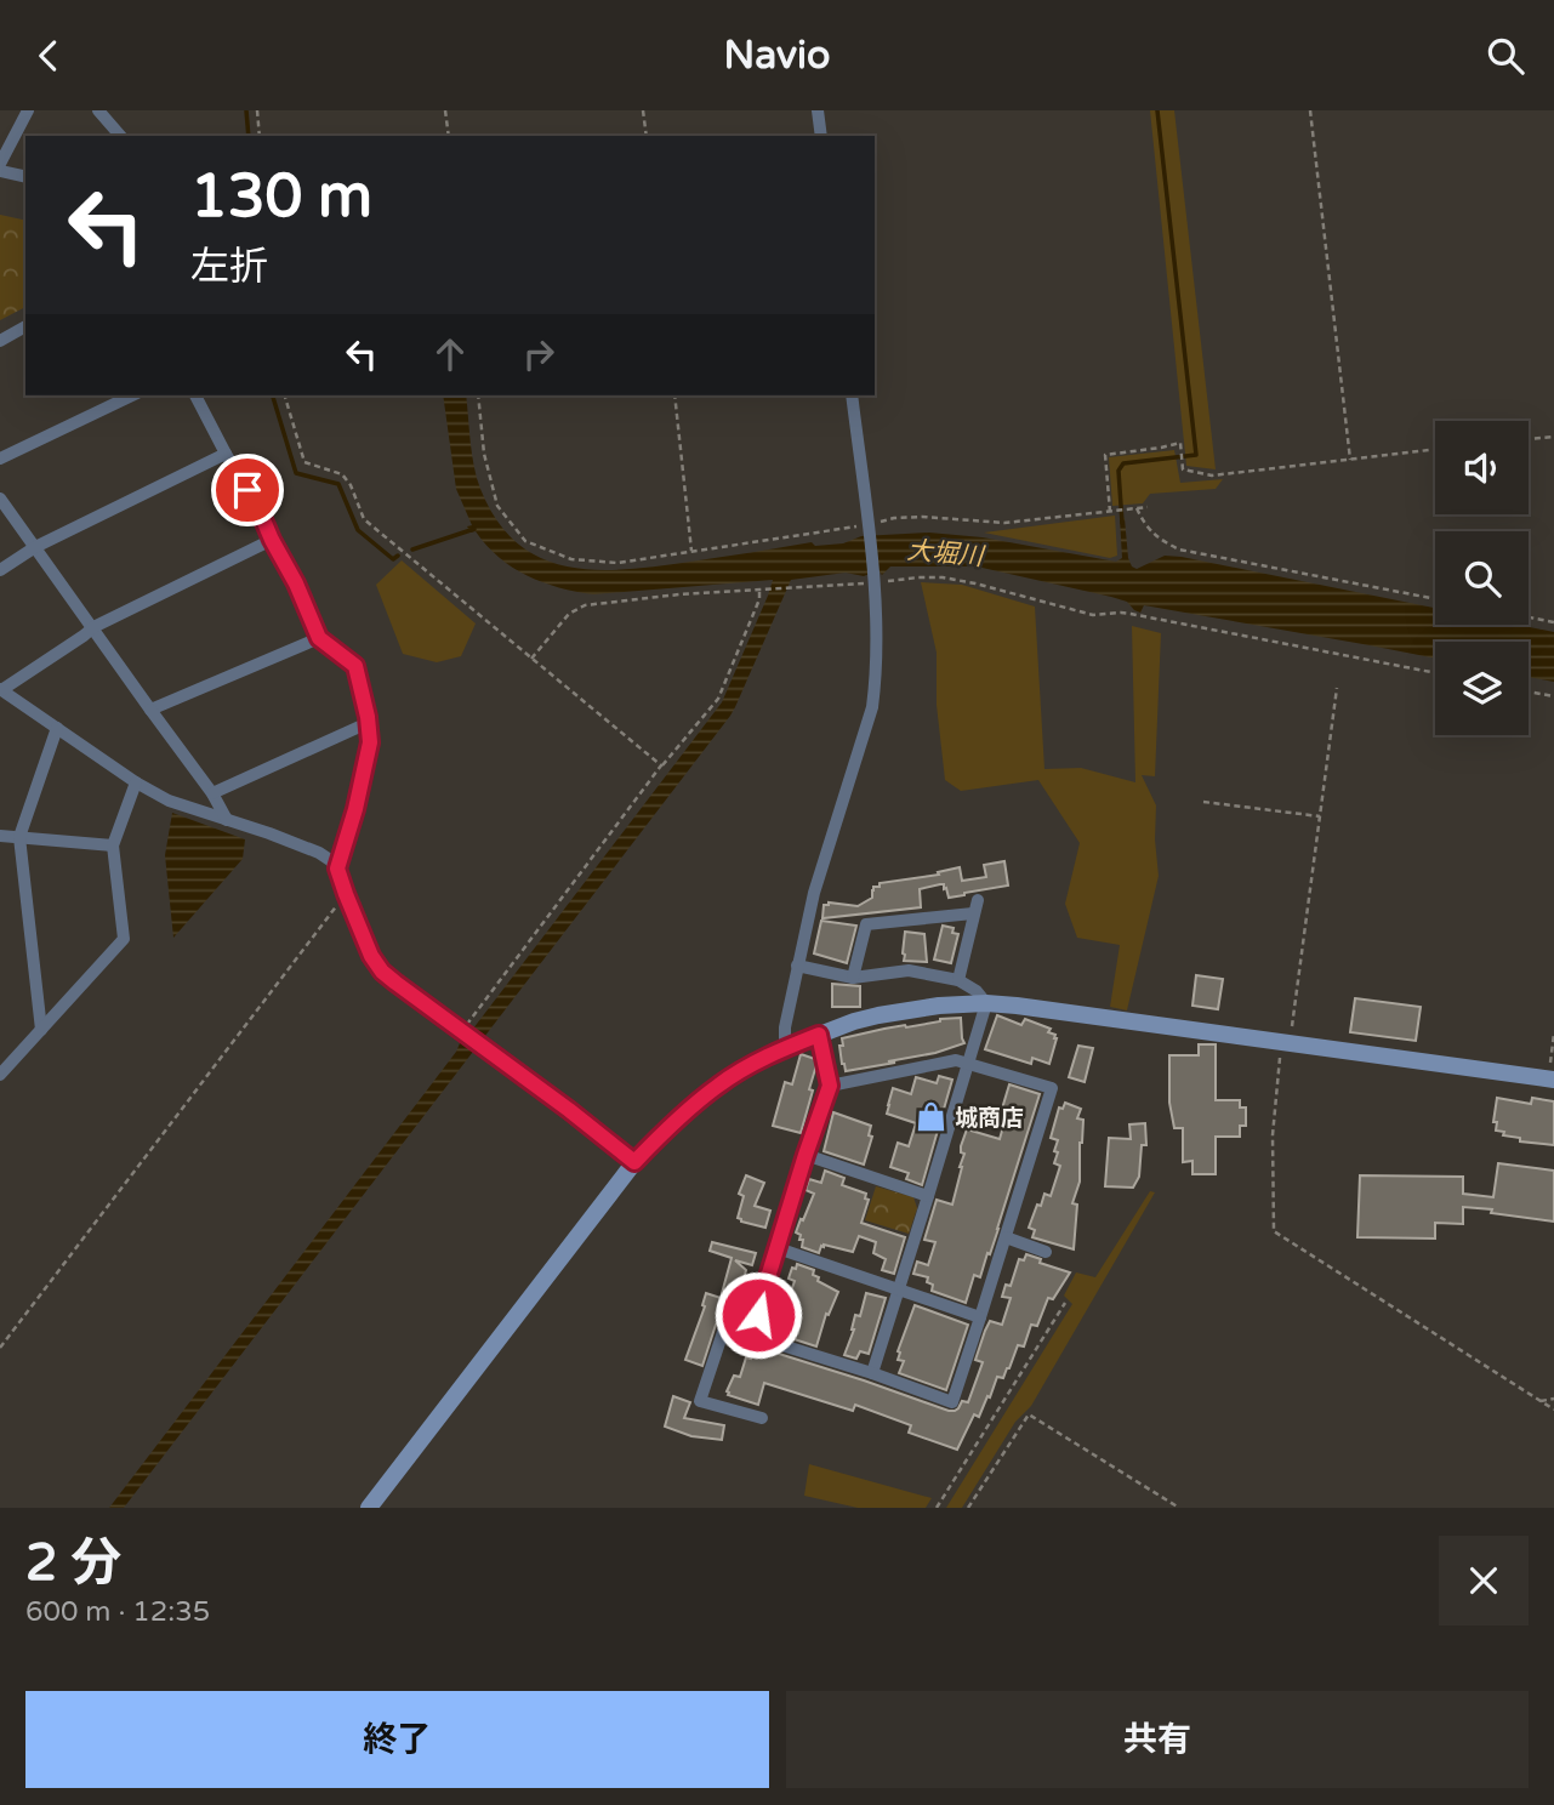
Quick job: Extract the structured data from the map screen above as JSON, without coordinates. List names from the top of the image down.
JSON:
{
  "water": ["大堀川"],
  "places": {
    "shop": ["城商店"]
  },
  "page": {
    "header": "Navio",
    "turn": ["130 m", "左折"],
    "heading": ["2 分", "600 m · 12:35"],
    "buttons": ["終了", "共有"]
  }
}
